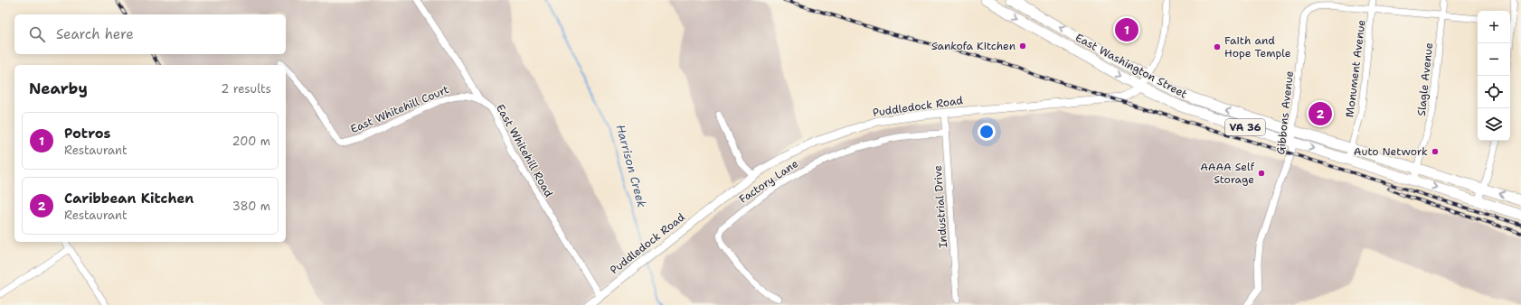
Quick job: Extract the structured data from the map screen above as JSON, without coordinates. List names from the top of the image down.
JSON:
{
  "streets": {
    "highway": ["East Washington Street", "VA 36"],
    "main road": ["Puddledock Road"],
    "street": [
      "Monument Avenue",
      "Slagle Avenue",
      "East Whitehill Court",
      "Gibbons Avenue",
      "East Whitehill Road",
      "Factory Lane",
      "Industrial Drive"
    ]
  },
  "crossings": [
    ["East Washington Street", "Monument Avenue"],
    ["East Washington Street", "Slagle Avenue"],
    ["East Washington Street", "Puddledock Road"],
    ["East Washington Street", "Gibbons Avenue"],
    ["Monument Avenue", "Gibbons Avenue"],
    ["Slagle Avenue", "Gibbons Avenue"],
    ["Puddledock Road", "East Whitehill Road"],
    ["Puddledock Road", "Industrial Drive"],
    ["East Whitehill Court", "East Whitehill Road"],
    ["Factory Lane", "Industrial Drive"]
  ],
  "water": ["Harrison Creek"],
  "places": [
    "Sankofa Kitchen",
    "Faith and Hope Temple",
    "Auto Network",
    "AAAA Self Storage"
  ],
  "page": {
    "map_buttons": ["+", "−"],
    "search": "Search here",
    "pins": ["1", "2"],
    "heading": ["Nearby", "2 results"],
    "list": [
      {
        "mark": "1",
        "name": "Potros",
        "note": "Restaurant",
        "value": "200 m"
      },
      {
        "mark": "2",
        "name": "Caribbean Kitchen",
        "note": "Restaurant",
        "value": "380 m"
      }
    ]
  }
}
